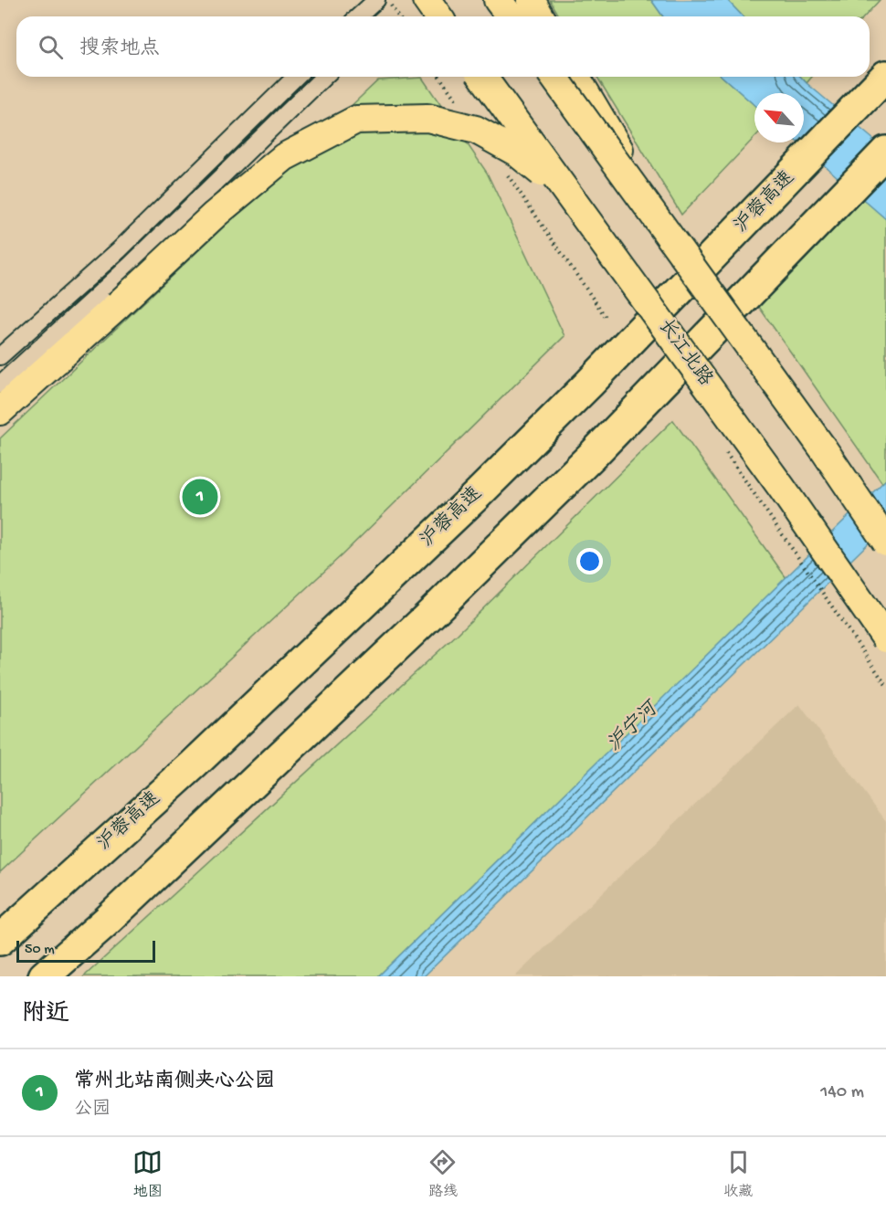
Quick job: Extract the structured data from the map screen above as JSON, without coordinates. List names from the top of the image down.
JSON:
{
  "streets": {
    "highway": ["沪蓉高速"],
    "main road": ["长江北路"]
  },
  "water": ["沪宁河"],
  "scale_bar": "50 m",
  "north": "top left",
  "page": {
    "search": "搜索地点",
    "pins": "1",
    "scale": "50 m",
    "heading": "附近",
    "list": [
      {
        "mark": "1",
        "name": "常州北站南侧夹心公园",
        "note": "公园",
        "value": "140 m"
      }
    ],
    "nav": ["地图", "路线", "收藏"]
  }
}
